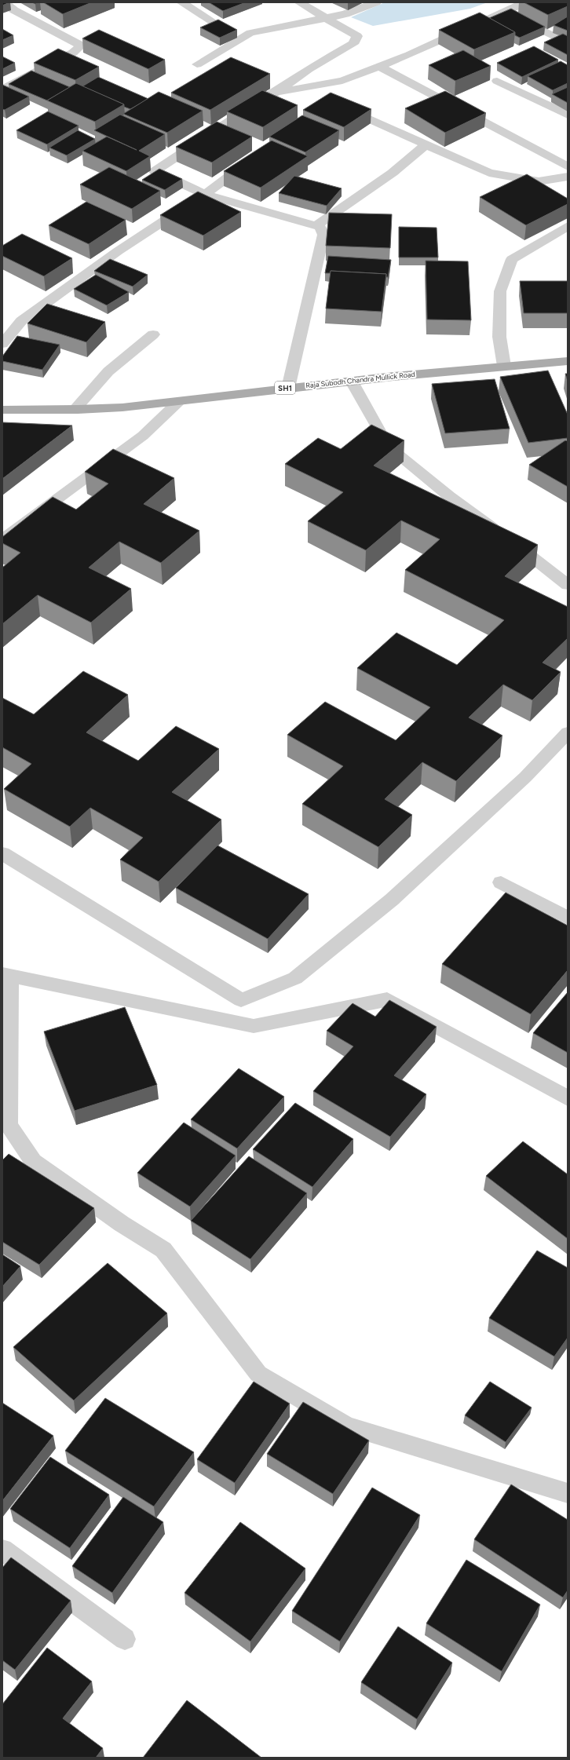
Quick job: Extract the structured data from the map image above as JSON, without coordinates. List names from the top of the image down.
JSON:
{
  "streets": {
    "main road": ["Raja Subodh Chandra Mullick Road", "SH1"]
  }
}
